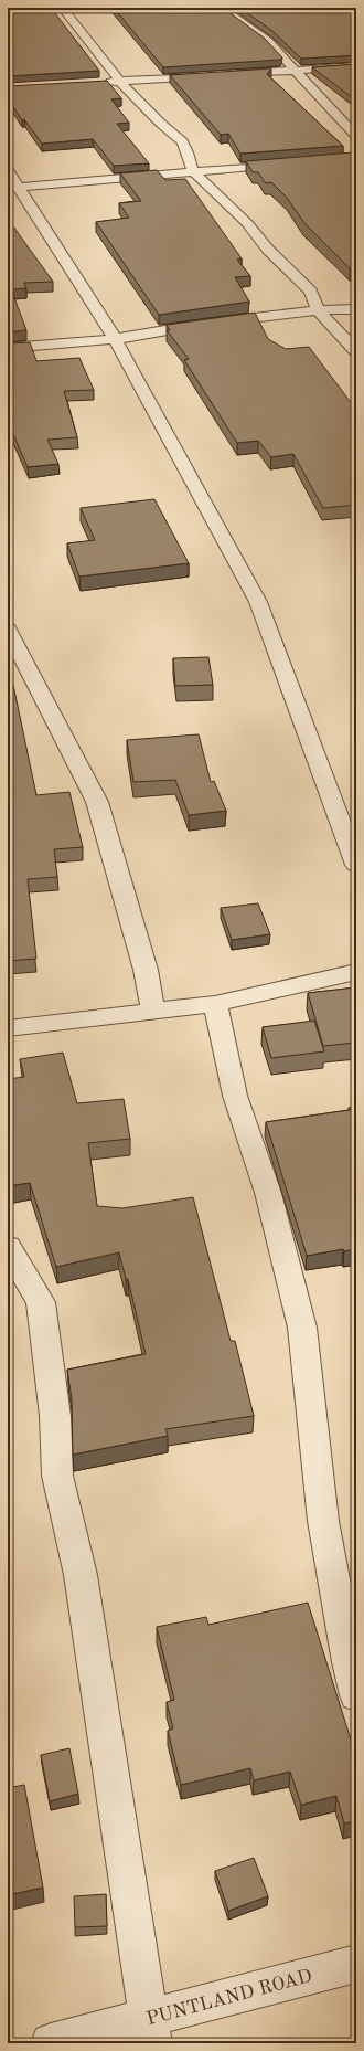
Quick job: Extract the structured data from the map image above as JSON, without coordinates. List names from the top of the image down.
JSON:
{
  "streets": {
    "street": ["PUNTLAND ROAD"]
  }
}
